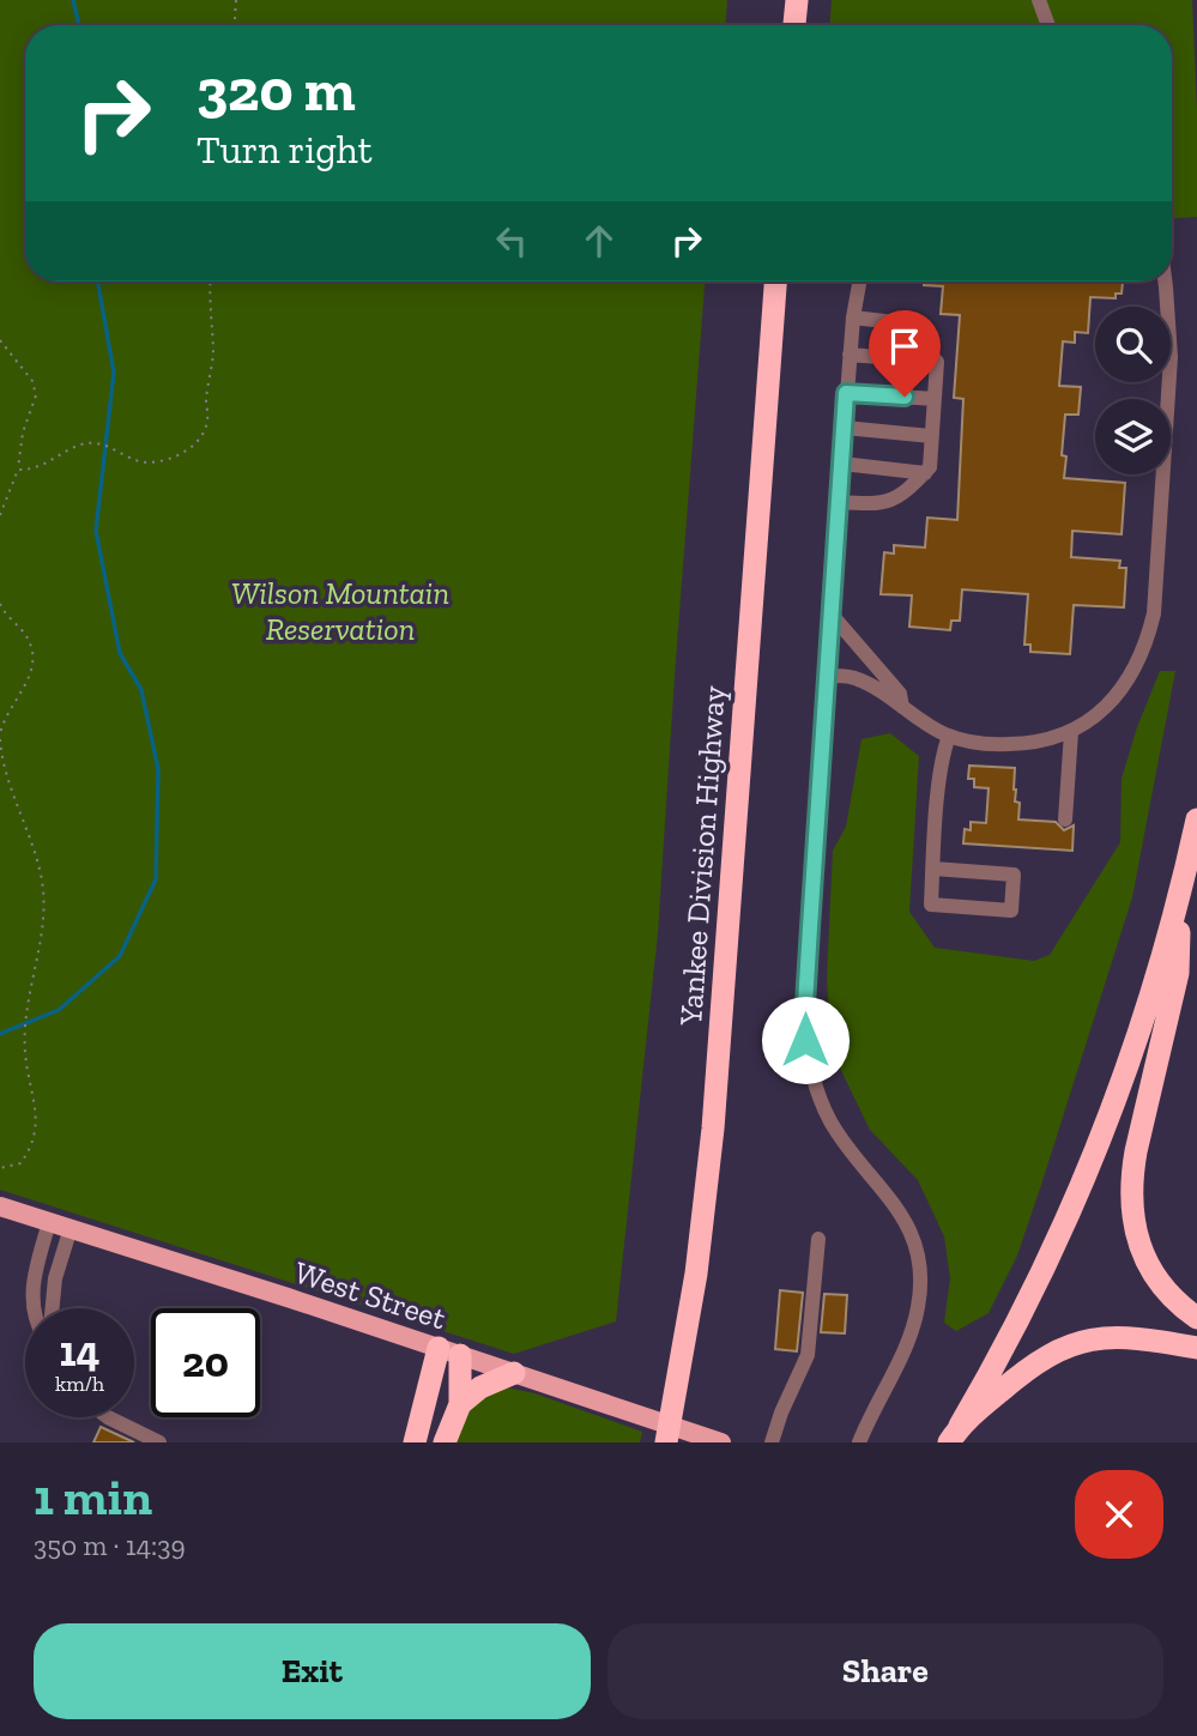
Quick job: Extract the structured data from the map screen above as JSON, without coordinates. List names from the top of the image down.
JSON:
{
  "streets": {
    "highway": ["Yankee Division Highway"],
    "main road": ["West Street"]
  },
  "parks": ["Wilson Mountain Reservation"],
  "page": {
    "turn": ["320 m", "Turn right"],
    "speed": "14 km/h",
    "limit": "20",
    "heading": ["1 min", "350 m · 14:39"],
    "buttons": ["Exit", "Share"]
  }
}
